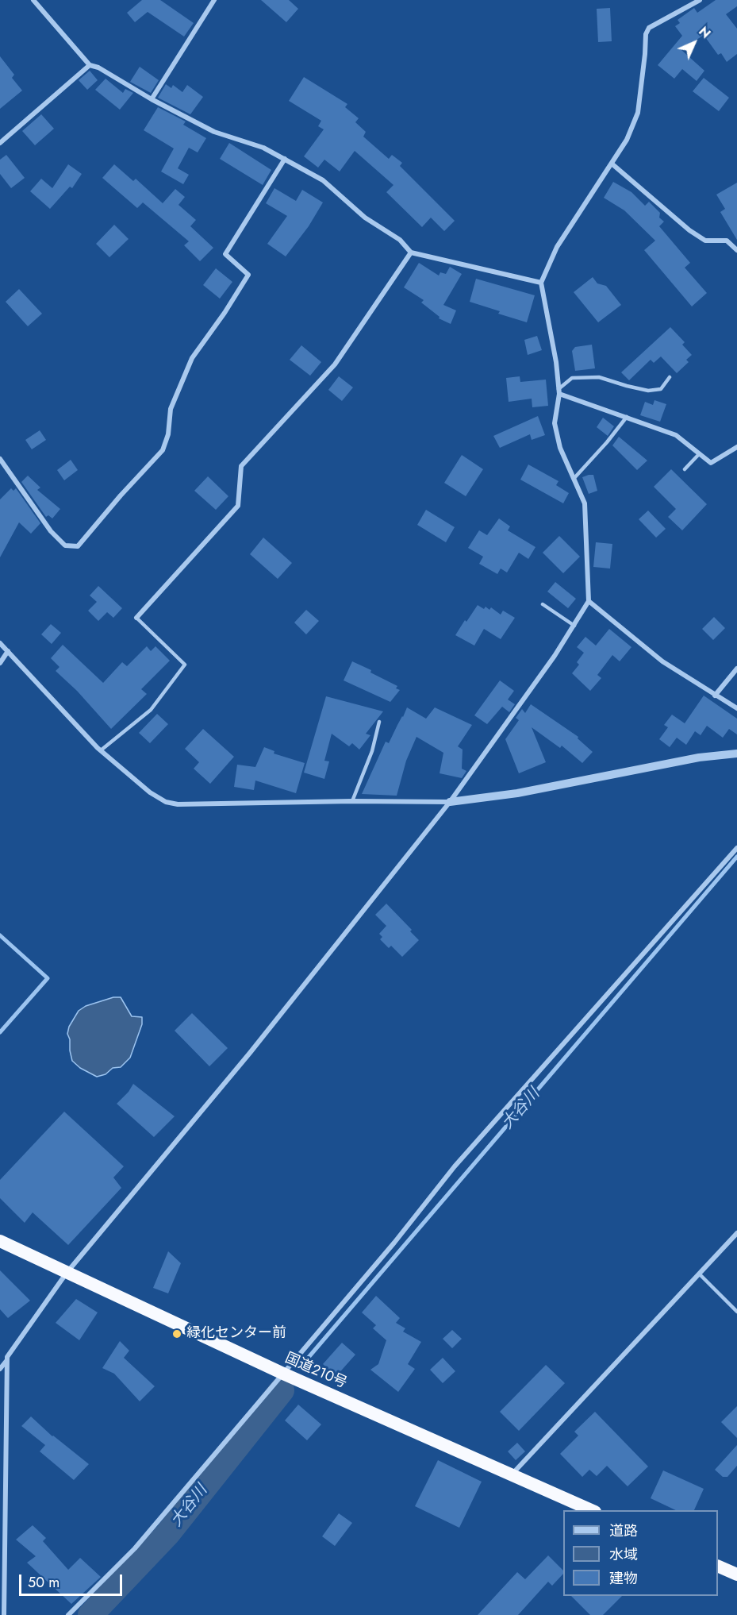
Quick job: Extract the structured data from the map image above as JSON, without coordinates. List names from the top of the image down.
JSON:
{
  "streets": {
    "highway": ["国道210号"]
  },
  "water": ["大谷川"],
  "places": ["緑化センター前"],
  "legend": ["道路", "水域", "建物"],
  "scale_bar": "50 m",
  "north": "top right"
}
